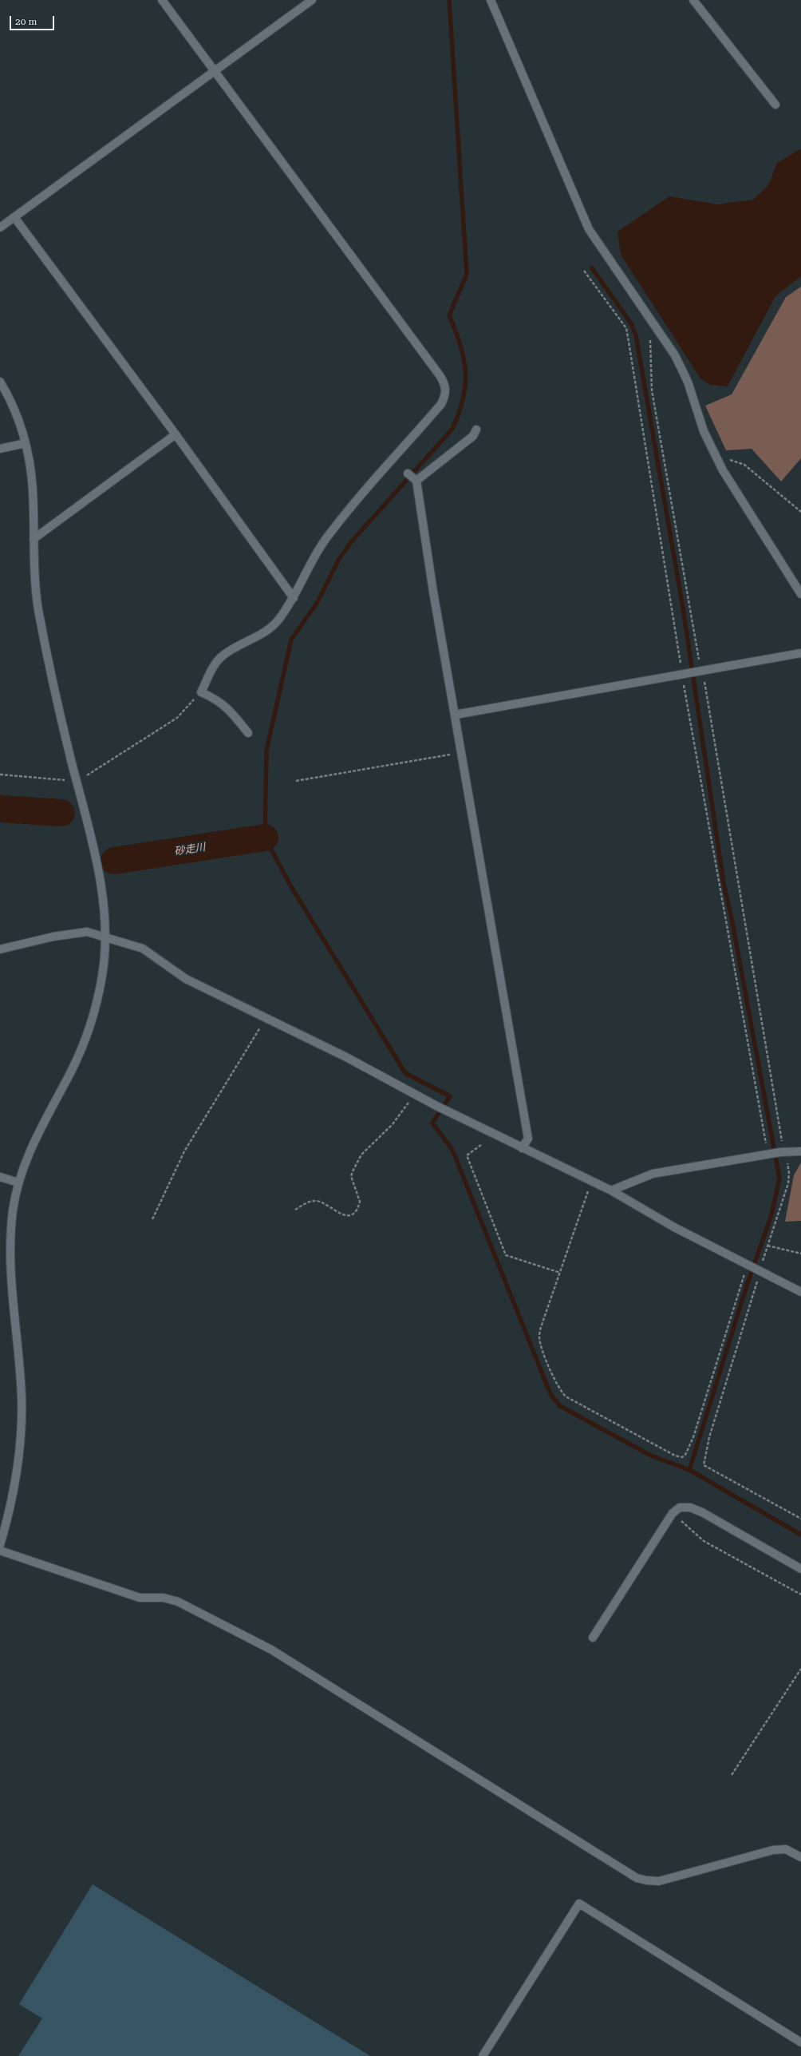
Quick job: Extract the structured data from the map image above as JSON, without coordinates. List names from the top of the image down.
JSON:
{
  "water": ["砂走川"],
  "scale_bar": "20 m"
}
